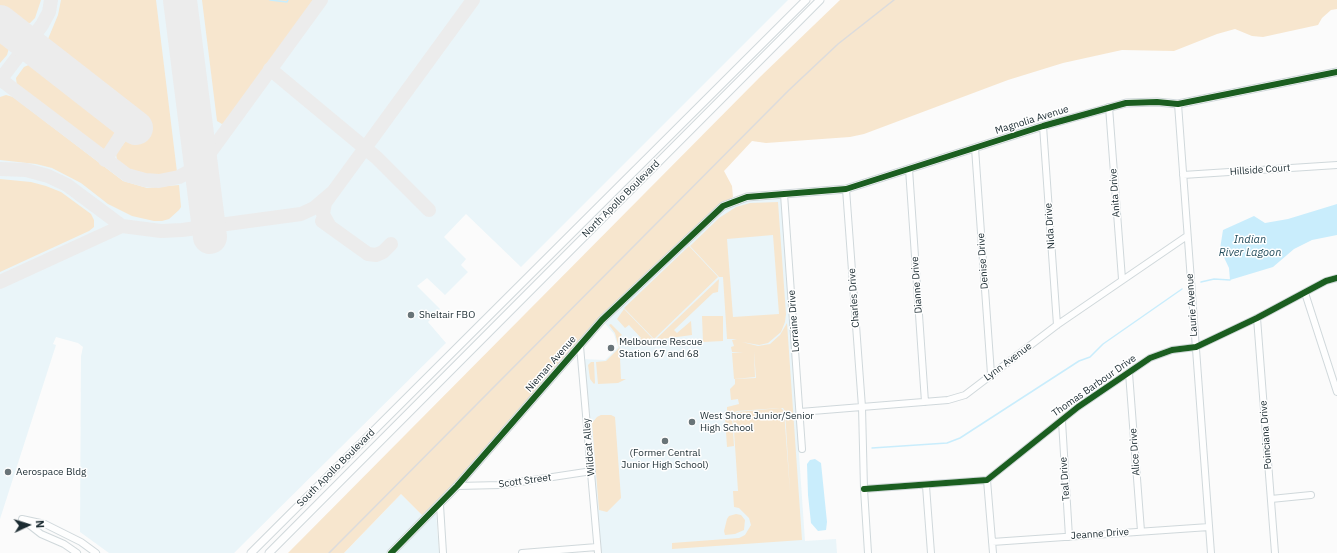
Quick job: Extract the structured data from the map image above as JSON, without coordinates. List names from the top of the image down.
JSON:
{
  "streets": {
    "street": [
      "Magnolia Avenue",
      "Hillside Court",
      "Anita Drive",
      "North Apollo Boulevard",
      "Nida Drive",
      "Denise Drive",
      "Dianne Drive",
      "Charles Drive",
      "Laurie Avenue",
      "Lorraine Drive",
      "Lynn Avenue",
      "Nieman Avenue",
      "Thomas Barbour Drive",
      "Poinciana Drive",
      "Wildcat Alley",
      "Alice Drive",
      "South Apollo Boulevard",
      "Teal Drive",
      "Scott Street",
      "Jeanne Drive"
    ]
  },
  "crossings": [
    ["Magnolia Avenue", "Anita Drive"],
    ["Magnolia Avenue", "Nida Drive"],
    ["Magnolia Avenue", "Denise Drive"],
    ["Magnolia Avenue", "Dianne Drive"],
    ["Magnolia Avenue", "Charles Drive"],
    ["Magnolia Avenue", "Laurie Avenue"],
    ["Magnolia Avenue", "Lorraine Drive"],
    ["Magnolia Avenue", "Nieman Avenue"],
    ["Hillside Court", "Laurie Avenue"],
    ["Anita Drive", "Lynn Avenue"],
    ["North Apollo Boulevard", "South Apollo Boulevard"],
    ["Nida Drive", "Lynn Avenue"],
    ["Denise Drive", "Lynn Avenue"],
    ["Dianne Drive", "Lynn Avenue"],
    ["Charles Drive", "Lynn Avenue"],
    ["Laurie Avenue", "Lynn Avenue"],
    ["Laurie Avenue", "Thomas Barbour Drive"],
    ["Laurie Avenue", "Jeanne Drive"],
    ["Lorraine Drive", "Lynn Avenue"],
    ["Nieman Avenue", "Wildcat Alley"],
    ["Nieman Avenue", "Scott Street"],
    ["Thomas Barbour Drive", "Poinciana Drive"],
    ["Thomas Barbour Drive", "Alice Drive"],
    ["Thomas Barbour Drive", "Teal Drive"],
    ["Wildcat Alley", "Scott Street"],
    ["Alice Drive", "Jeanne Drive"],
    ["Teal Drive", "Jeanne Drive"]
  ],
  "water": ["Indian River Lagoon"],
  "places": [
    "Sheltair FBO",
    "Melbourne Rescue Station 67 and 68",
    "West Shore Junior/Senior High School",
    "(Former Central Junior High School)",
    "Aerospace Bldg"
  ],
  "north": "right"
}
